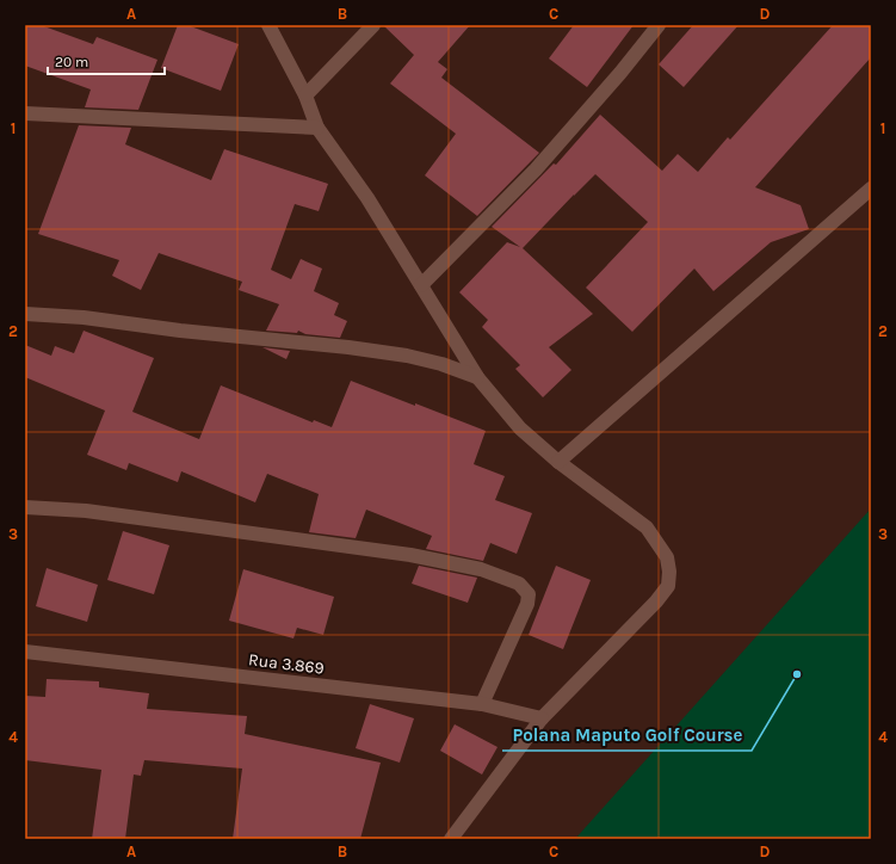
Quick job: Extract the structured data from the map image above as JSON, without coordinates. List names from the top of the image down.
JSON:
{
  "streets": {
    "street": ["Rua 3.869"]
  },
  "places": ["Polana Maputo Golf Course"],
  "scale_bar": "20 m",
  "grid": {
    "columns": [
      "A",
      "B",
      "C",
      "D"
    ],
    "rows": [
      "1",
      "2",
      "3",
      "4"
    ]
  }
}
